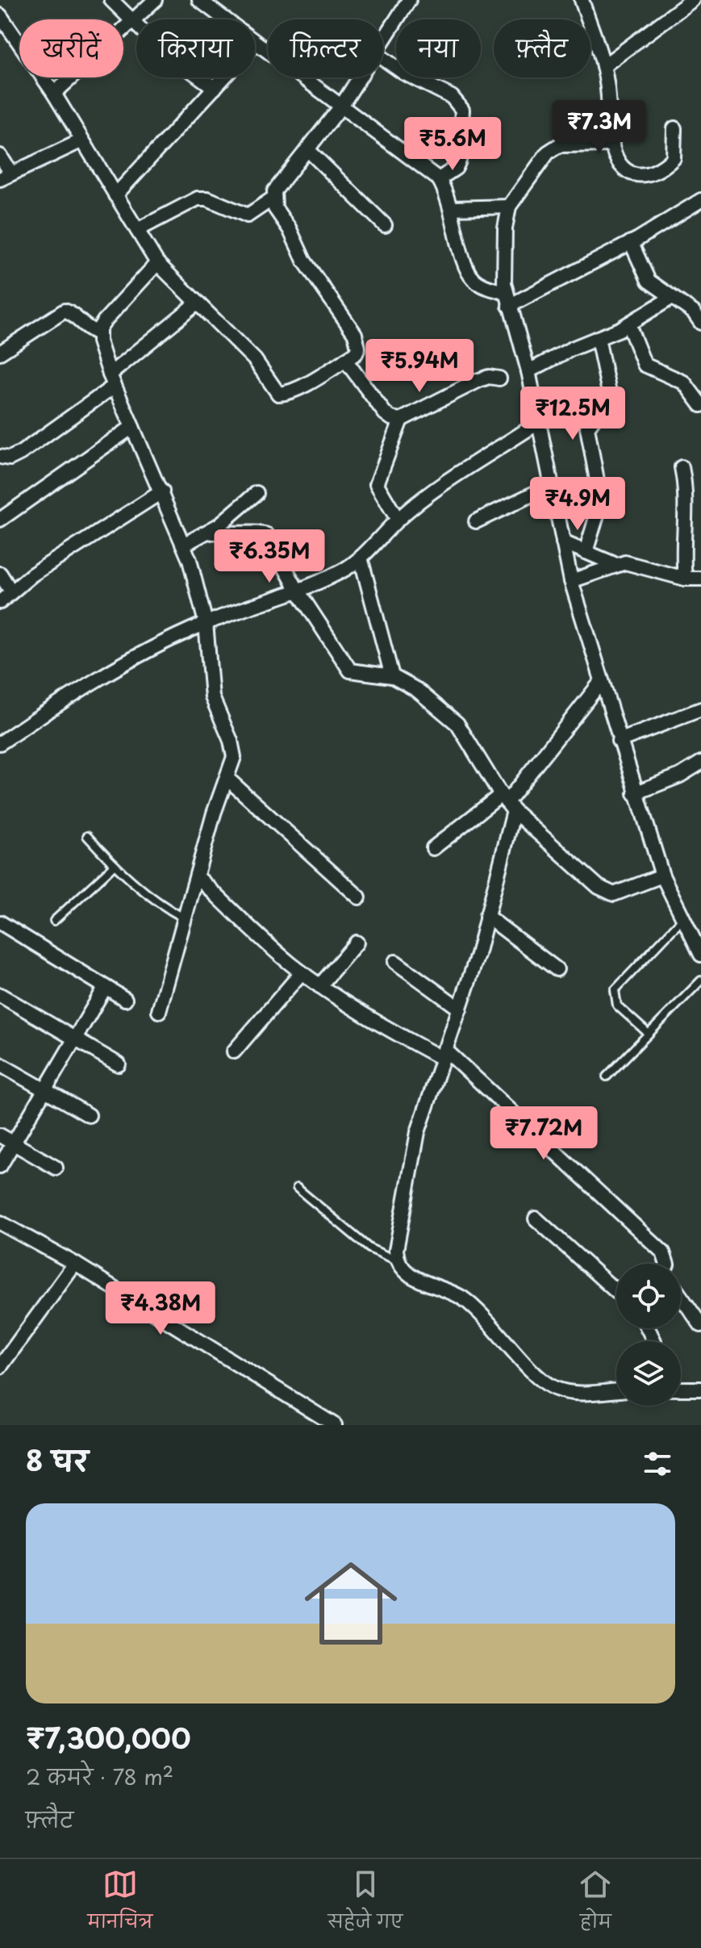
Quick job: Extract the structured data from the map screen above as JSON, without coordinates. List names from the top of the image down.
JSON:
{
  "page": {
    "chip": [
      "खरीदें",
      "किराया",
      "फ़िल्टर",
      "नया",
      "फ़्लैट"
    ],
    "price": [
      "₹7.3M",
      "₹5.6M",
      "₹5.94M",
      "₹12.5M",
      "₹4.9M",
      "₹6.35M",
      "₹7.72M",
      "₹4.38M"
    ],
    "heading": "8 घर",
    "list": [
      {
        "name": "₹7,300,000",
        "note": "2 कमरे · 78 m² · फ़्लैट"
      }
    ],
    "tabs": ["मानचित्र", "सहेजे गए", "होम"]
  }
}
